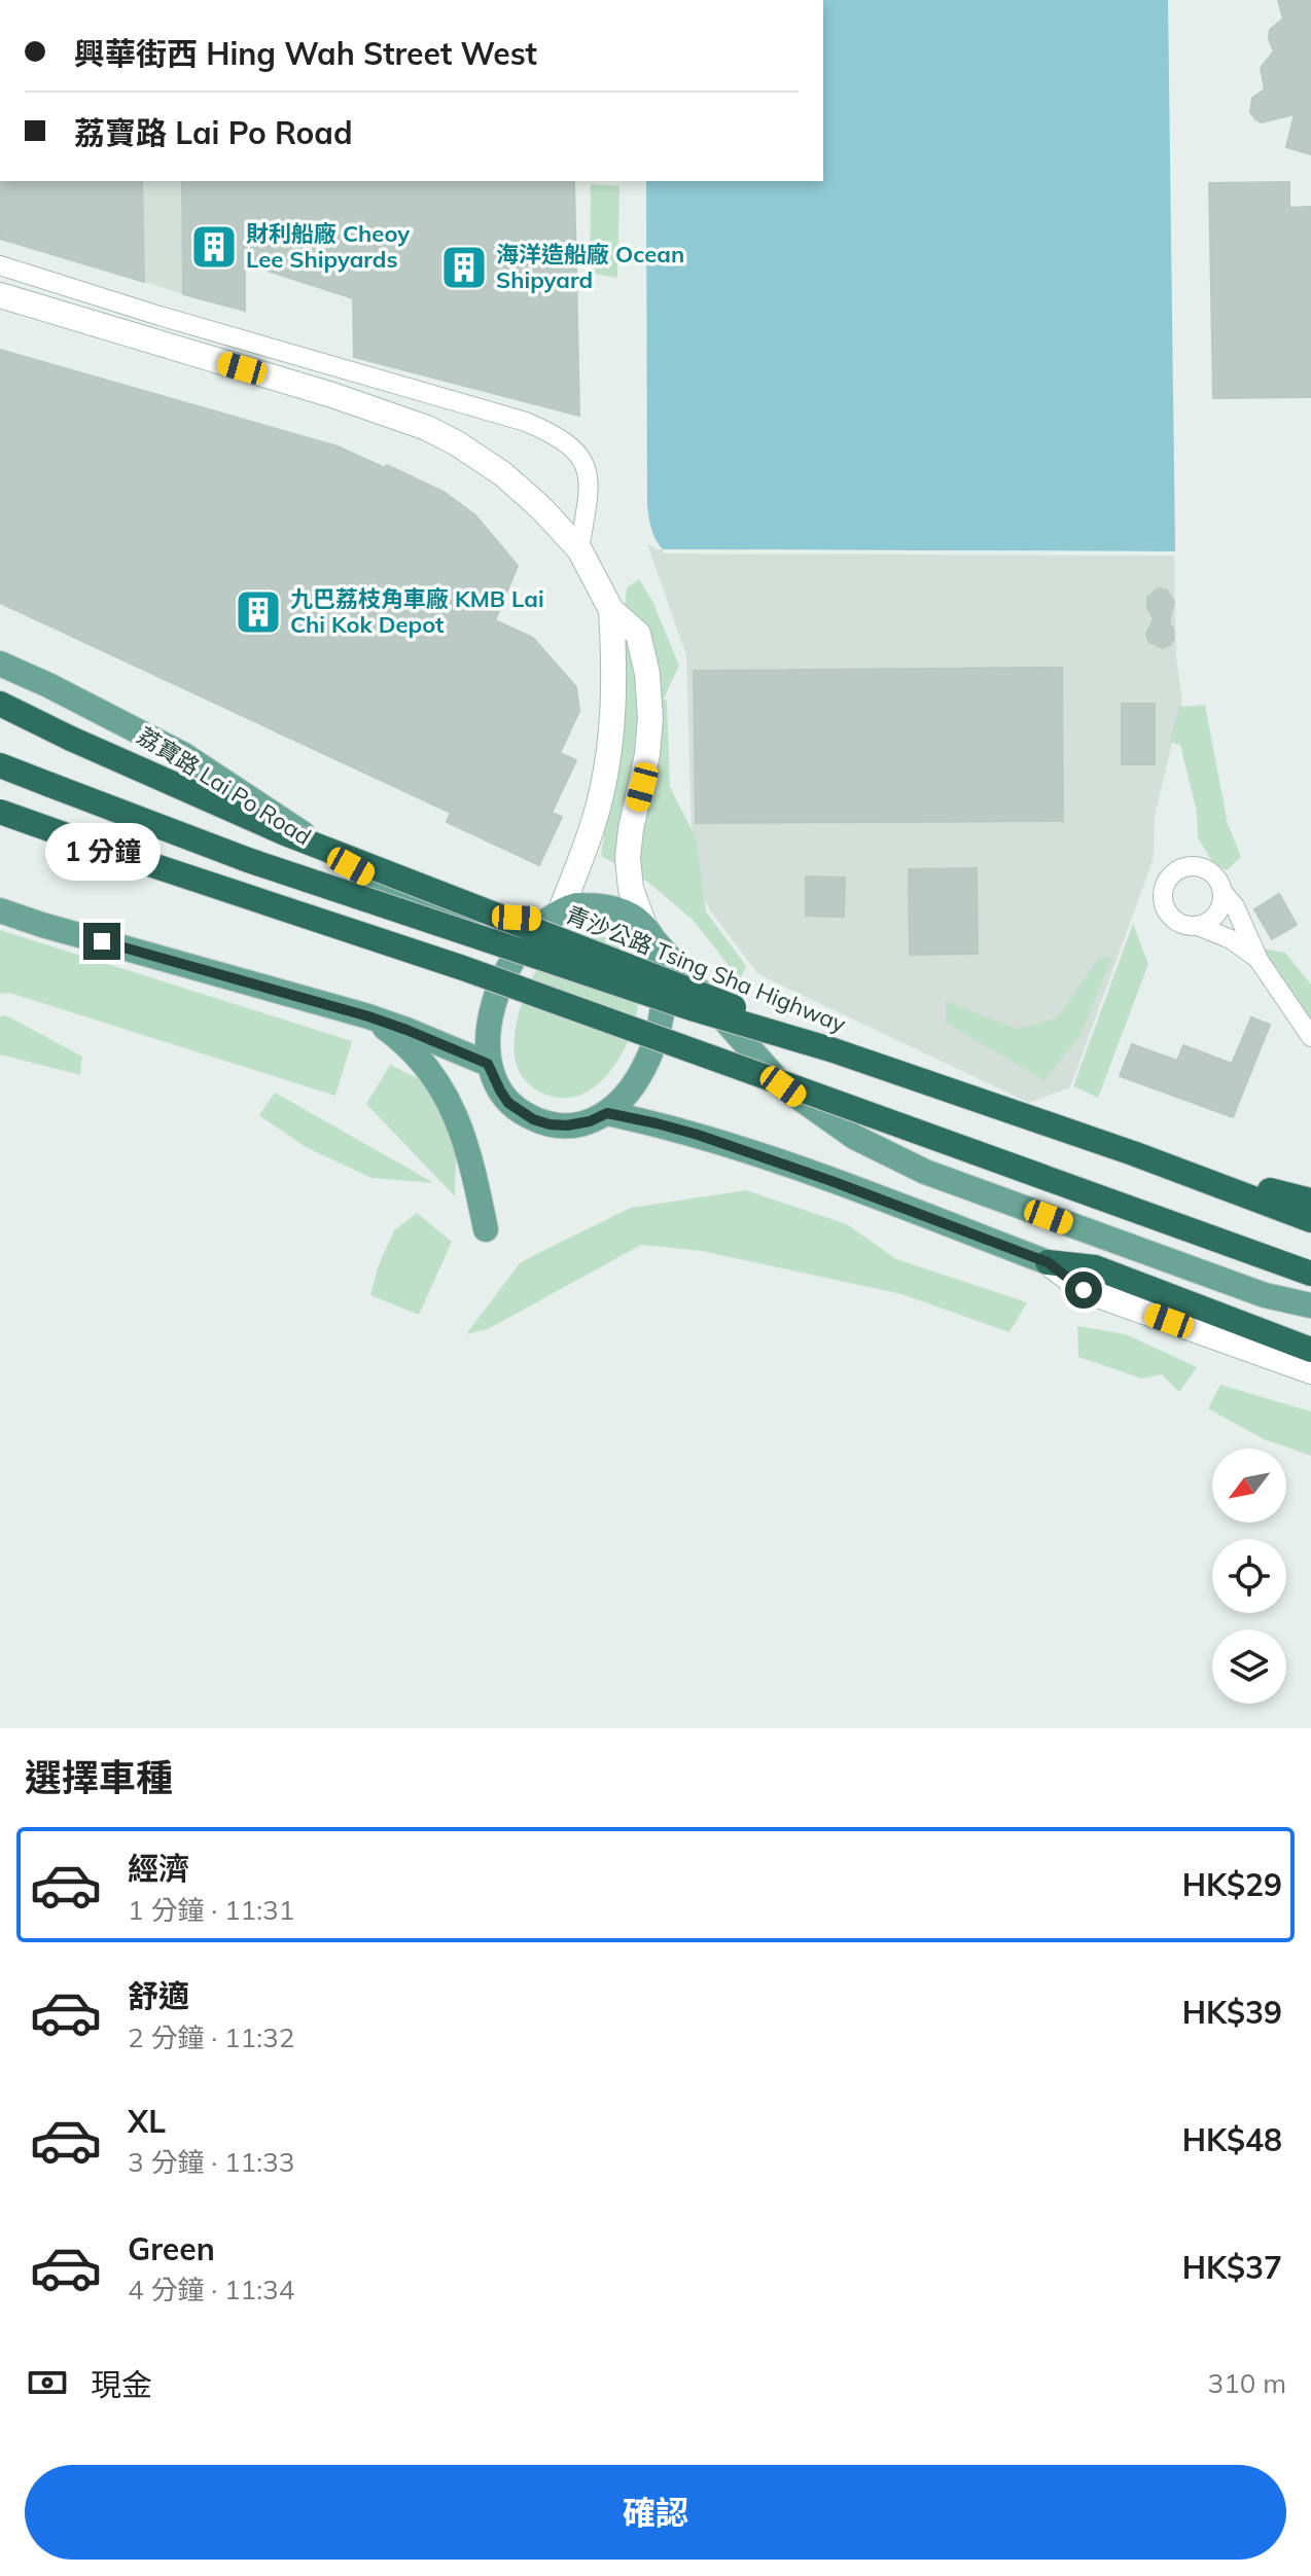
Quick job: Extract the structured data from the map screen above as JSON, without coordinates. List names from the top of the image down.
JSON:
{
  "streets": {
    "highway": ["青沙公路 Tsing Sha Highway"],
    "main road": ["荔寶路 Lai Po Road"]
  },
  "places": {
    "building": ["財利船廠 Cheoy Lee Shipyards", "海洋造船廠 Ocean Shipyard", "九巴荔枝角車廠 KMB Lai Chi Kok Depot"]
  },
  "north": "bottom left",
  "page": {
    "banner": ["興華街西 Hing Wah Street West", "荔寶路 Lai Po Road"],
    "bubble": "1 分鐘",
    "heading": "選擇車種",
    "list": [
      {
        "name": "經濟",
        "note": "1 分鐘 · 11:31",
        "value": "HK$29"
      },
      {
        "name": "舒適",
        "note": "2 分鐘 · 11:32",
        "value": "HK$39"
      },
      {
        "name": "XL",
        "note": "3 分鐘 · 11:33",
        "value": "HK$48"
      },
      {
        "name": "Green",
        "note": "4 分鐘 · 11:34",
        "value": "HK$37"
      }
    ],
    "pay": ["現金", "310 m"],
    "buttons": "確認"
  }
}
